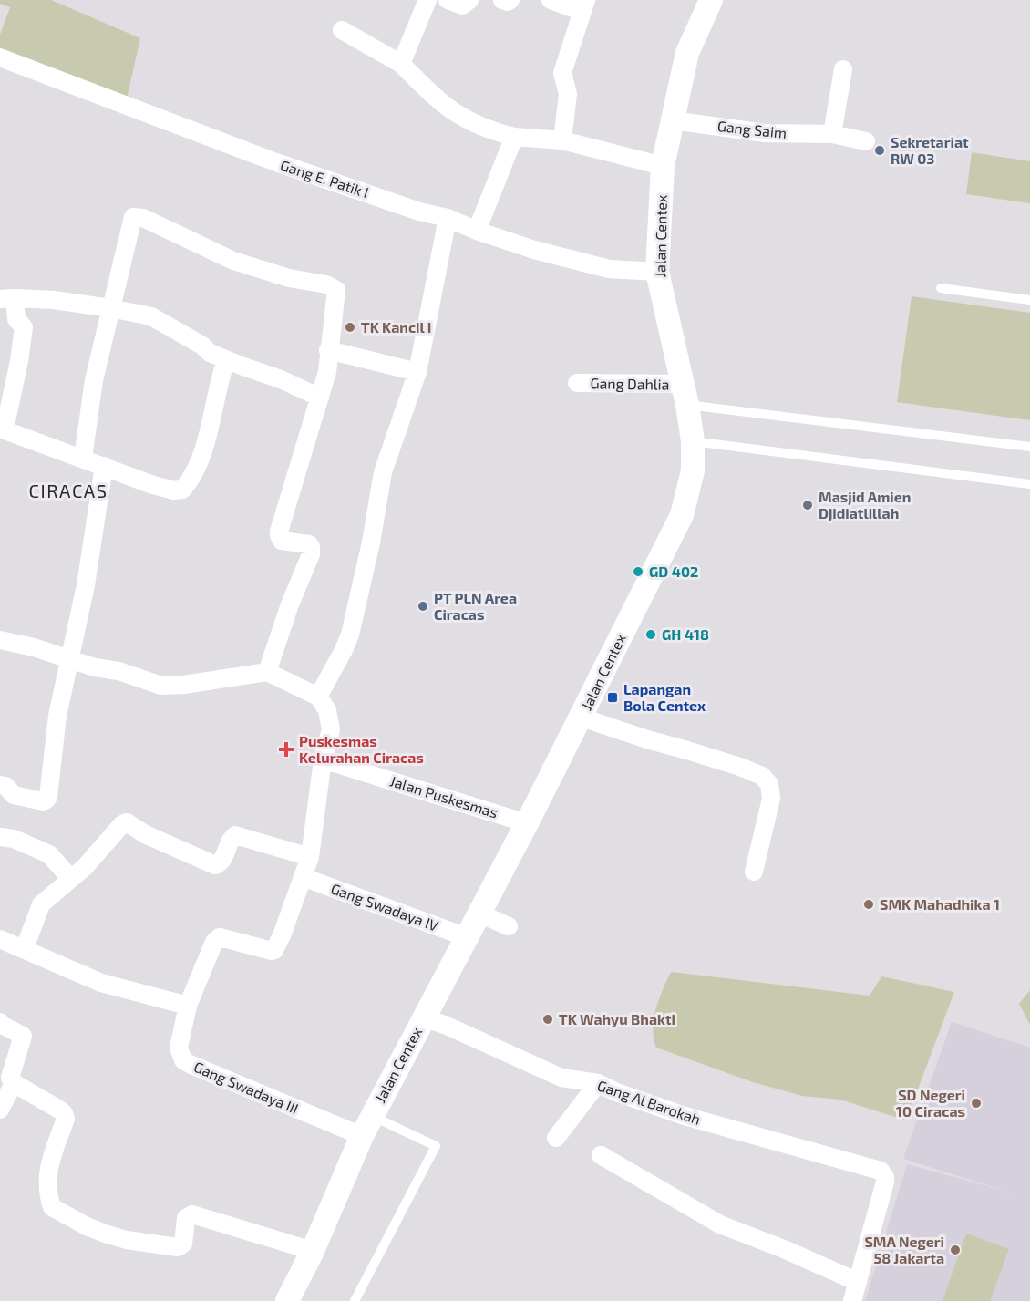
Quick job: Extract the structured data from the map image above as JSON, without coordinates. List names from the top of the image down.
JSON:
{
  "streets": {
    "street": [
      "Gang Saim",
      "Gang E. Patik I",
      "Jalan Centex",
      "Gang Dahlia",
      "Jalan Puskesmas",
      "Gang Swadaya IV",
      "Gang Swadaya III",
      "Gang Al Barokah"
    ]
  },
  "crossings": [
    ["Gang Saim", "Jalan Centex"],
    ["Gang E. Patik I", "Jalan Centex"],
    ["Jalan Centex", "Gang Dahlia"],
    ["Jalan Centex", "Jalan Puskesmas"],
    ["Jalan Centex", "Gang Swadaya IV"],
    ["Jalan Centex", "Gang Swadaya III"],
    ["Jalan Centex", "Gang Al Barokah"],
    ["Gang Swadaya IV", "Gang Swadaya III"]
  ],
  "districts": ["CIRACAS"],
  "places": {
    "other": [
      "Sekretariat RW 03",
      "TK Kancil I",
      "Masjid Amien Djidiatlillah",
      "GD 402",
      "PT PLN Area Ciracas",
      "GH 418",
      "SMK Mahadhika 1",
      "TK Wahyu Bhakti",
      "SD Negeri 10 Ciracas",
      "SMA Negeri 58 Jakarta"
    ],
    "transit": ["Lapangan Bola Centex"],
    "health": ["Puskesmas Kelurahan Ciracas"]
  }
}
